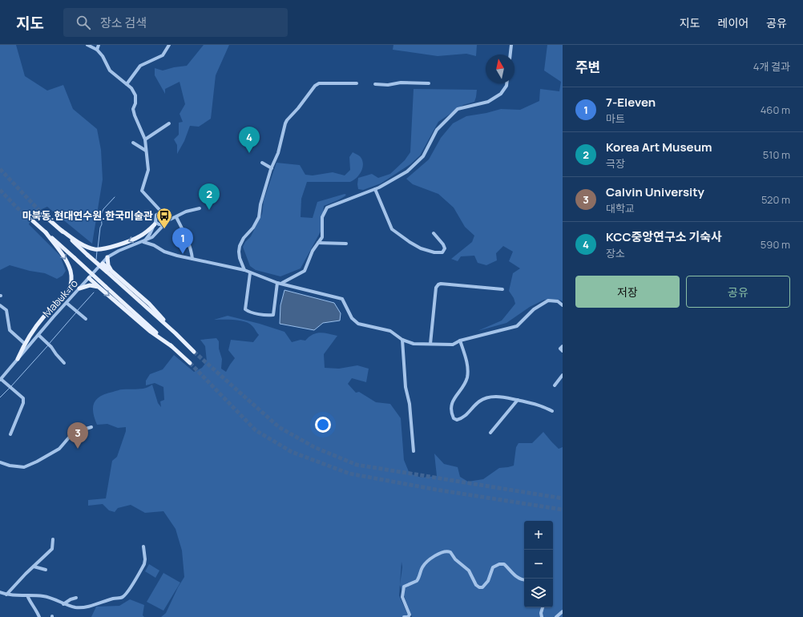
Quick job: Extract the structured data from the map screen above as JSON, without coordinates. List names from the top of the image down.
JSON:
{
  "streets": {
    "street": ["Mabuk-ro"]
  },
  "places": {
    "bus stop": ["마북동.현대연수원.한국미술관"]
  },
  "north": "top",
  "page": {
    "header": "지도",
    "search": "장소 검색",
    "nav": ["지도", "레이어", "공유"],
    "heading": ["주변", "4개 결과"],
    "list": [
      {
        "mark": "1",
        "name": "7-Eleven",
        "note": "마트",
        "value": "460 m"
      },
      {
        "mark": "2",
        "name": "Korea Art Museum",
        "note": "극장",
        "value": "510 m"
      },
      {
        "mark": "3",
        "name": "Calvin University",
        "note": "대학교",
        "value": "520 m"
      },
      {
        "mark": "4",
        "name": "KCC중앙연구소 기숙사",
        "note": "장소",
        "value": "590 m"
      }
    ],
    "pins": [
      "4",
      "2",
      "1",
      "3"
    ],
    "buttons": ["저장", "공유"],
    "map_buttons": ["+", "−"]
  }
}
